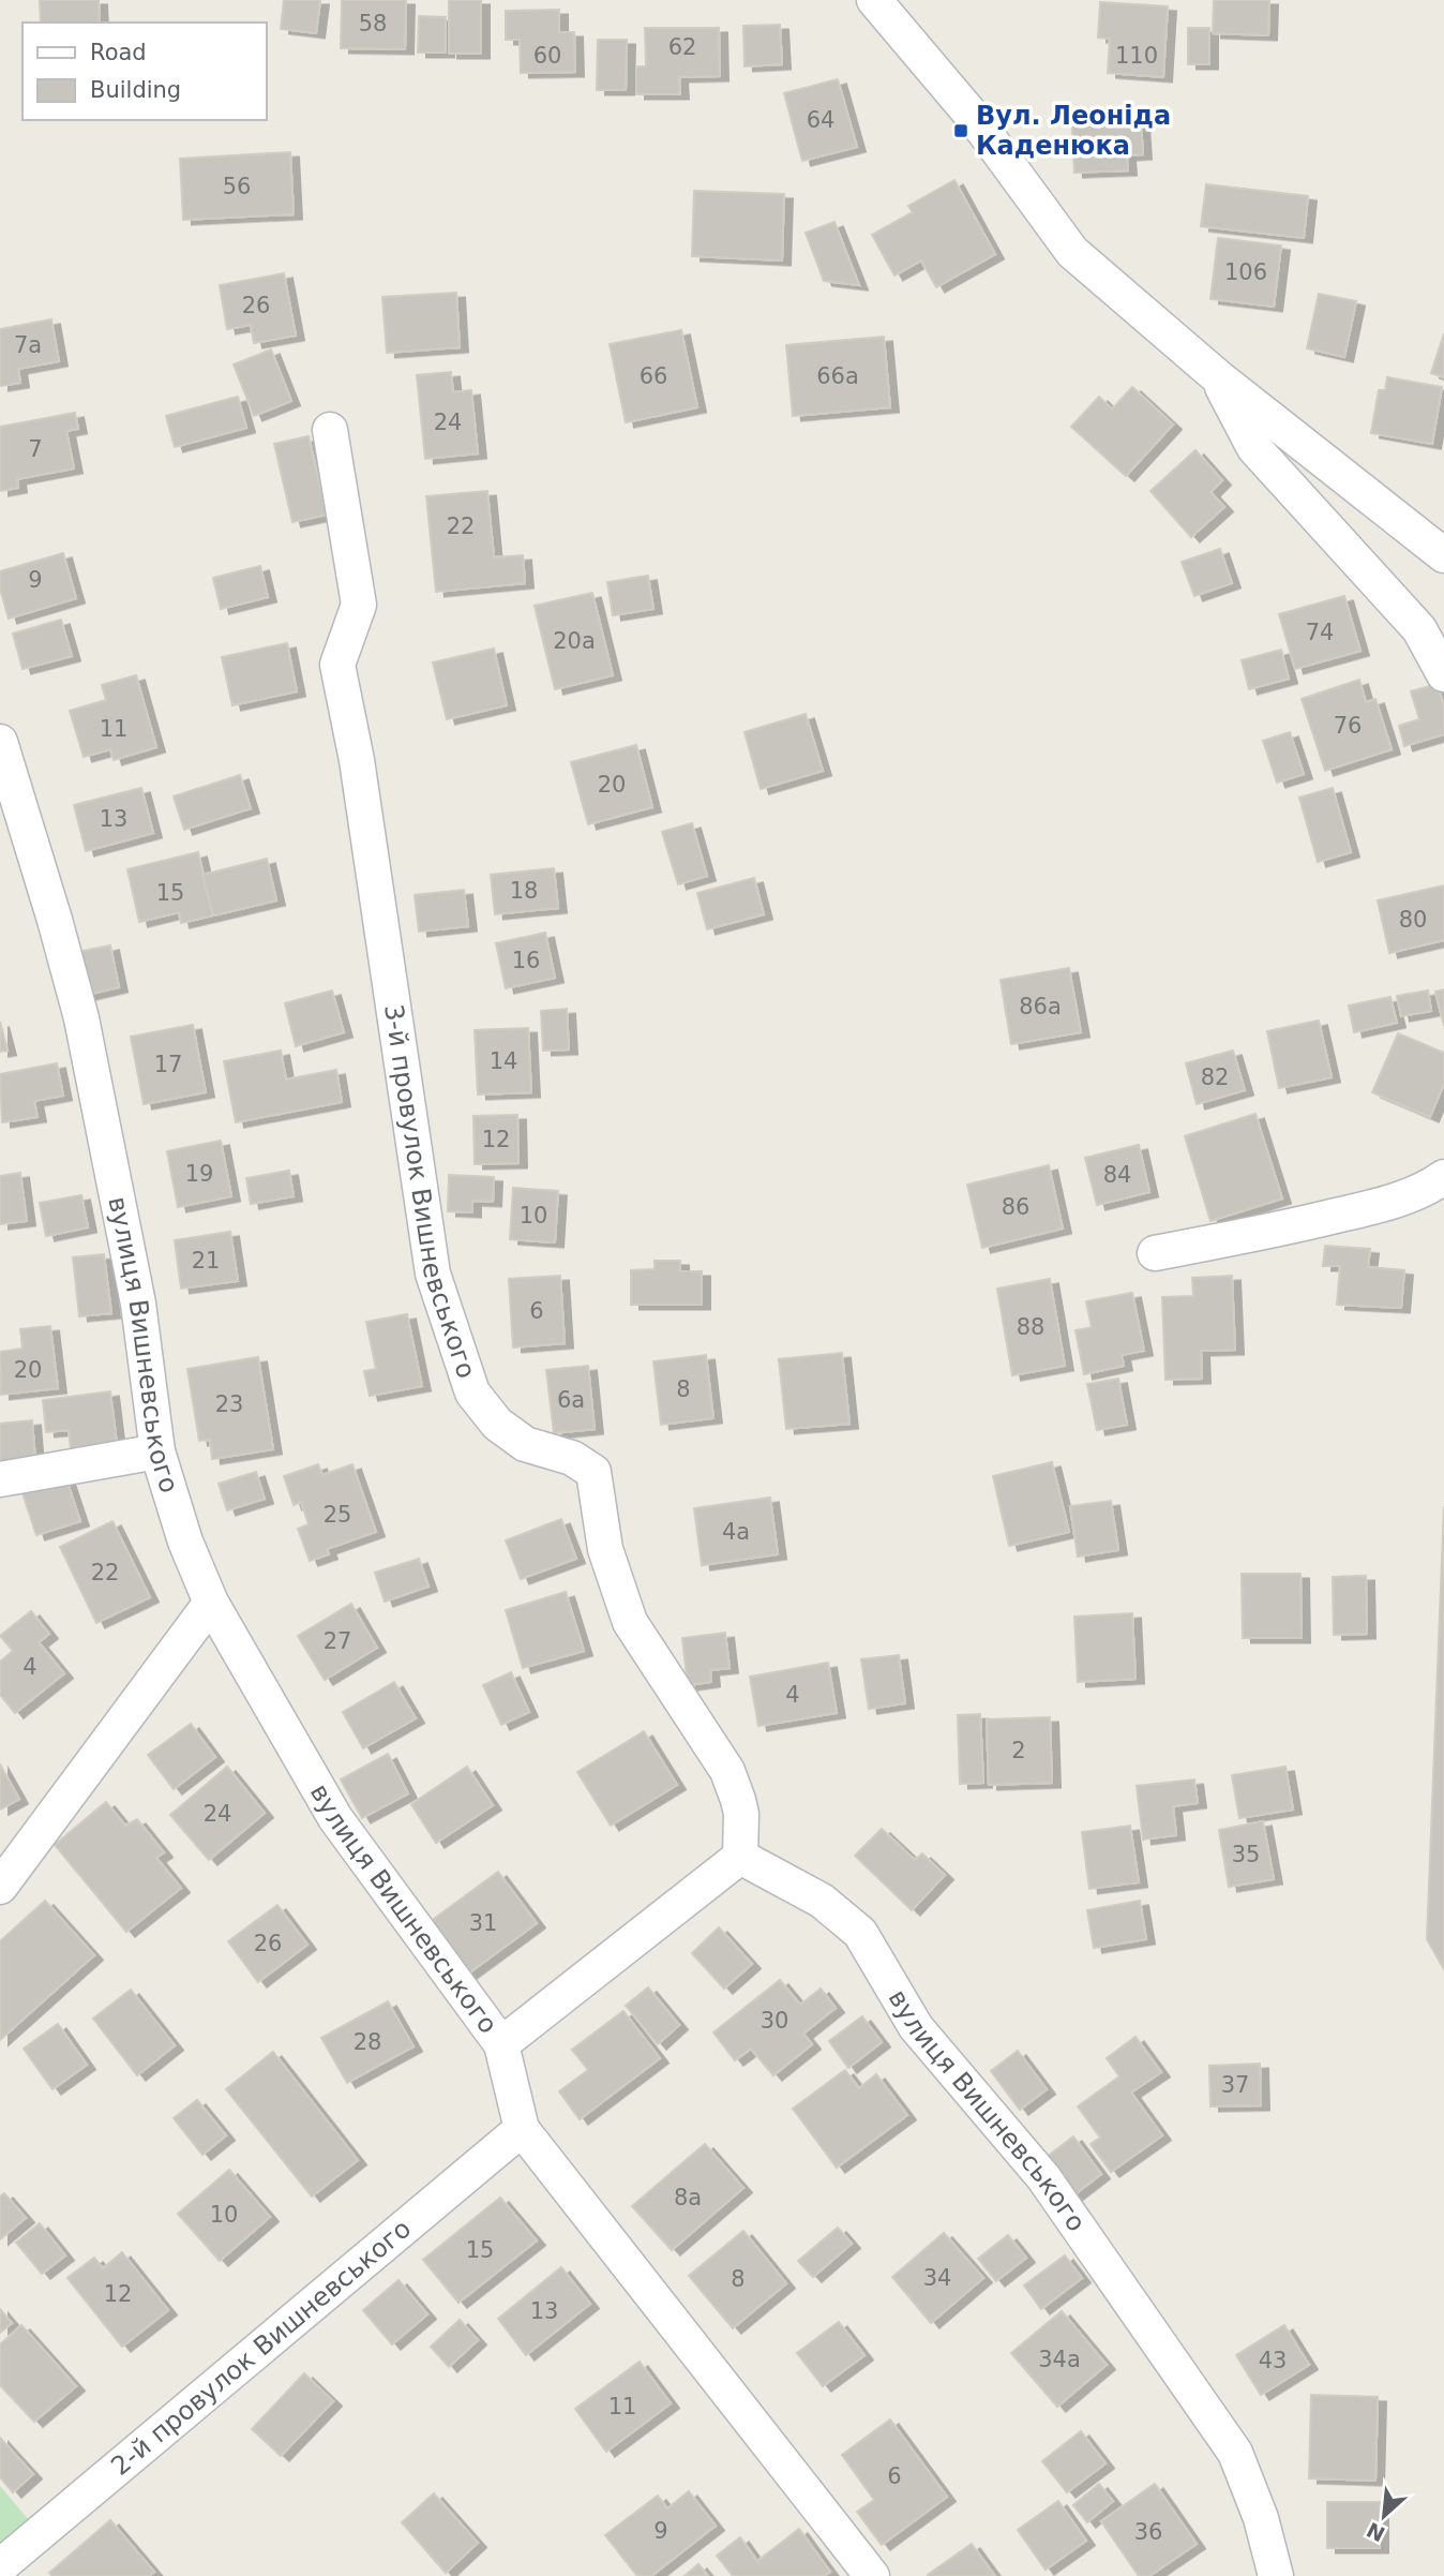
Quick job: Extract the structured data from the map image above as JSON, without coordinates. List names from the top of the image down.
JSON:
{
  "streets": {
    "street": ["3-й провулок Вишневського", "вулиця Вишневського", "2-й провулок Вишневського"]
  },
  "crossings": [
    ["3-й провулок Вишневського", "вулиця Вишневського"]
  ],
  "places": {
    "transit": ["Вул. Леоніда Каденюка"]
  },
  "house_numbers": [
    "58",
    "62",
    "60",
    "110",
    "64",
    "56",
    "106",
    "26",
    "7а",
    "66",
    "66а",
    "24",
    "7",
    "22",
    "9",
    "74",
    "20а",
    "76",
    "11",
    "20",
    "13",
    "18",
    "15",
    "80",
    "16",
    "86а",
    "14",
    "17",
    "82",
    "12",
    "19",
    "84",
    "86",
    "10",
    "21",
    "6",
    "88",
    "20",
    "8",
    "6а",
    "23",
    "25",
    "4а",
    "22",
    "27",
    "4",
    "4",
    "2",
    "24",
    "35",
    "31",
    "26",
    "30",
    "28",
    "37",
    "8а",
    "10",
    "15",
    "34",
    "8",
    "12",
    "13",
    "34а",
    "43",
    "11",
    "6",
    "9",
    "36"
  ],
  "legend": ["Road", "Building"],
  "north": "bottom left"
}
